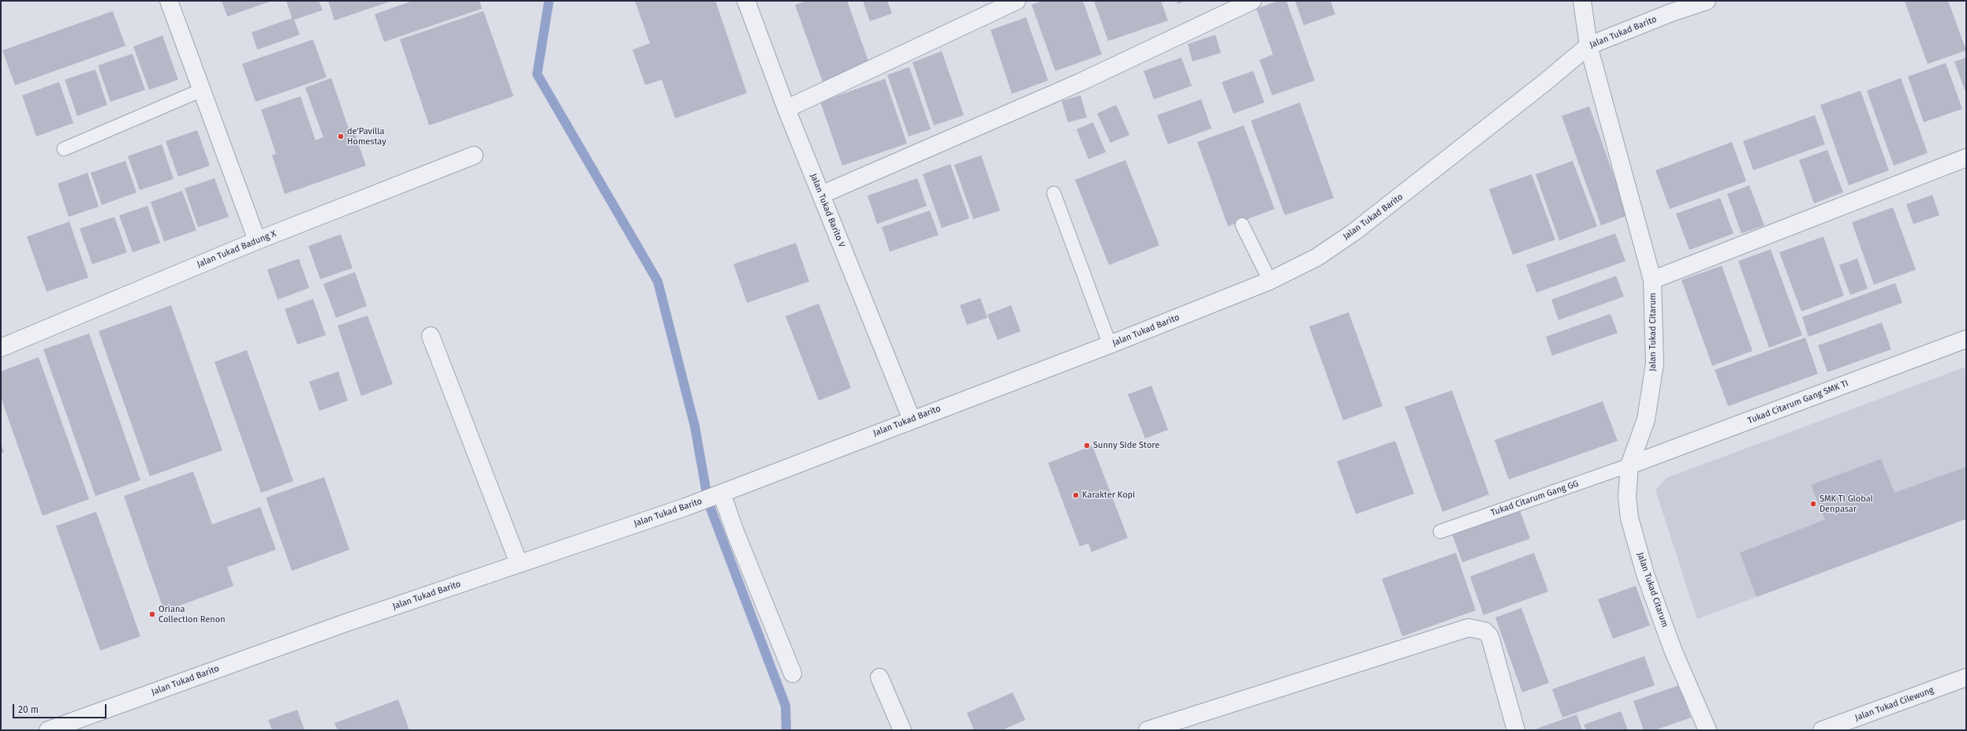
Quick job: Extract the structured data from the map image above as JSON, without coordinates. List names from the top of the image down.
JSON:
{
  "streets": {
    "street": [
      "Jalan Tukad Barito",
      "Jalan Tukad Barito V",
      "Jalan Tukad Badung X",
      "Jalan Tukad Citarum",
      "Tukad Citarum Gang SMK TI",
      "Jalan Tukad Cilewung"
    ],
    "lane": ["Tukad Citarum Gang GG"]
  },
  "crossings": [
    ["Jalan Tukad Barito", "Jalan Tukad Barito V"],
    ["Jalan Tukad Barito", "Jalan Tukad Citarum"],
    ["Jalan Tukad Citarum", "Tukad Citarum Gang SMK TI"],
    ["Jalan Tukad Citarum", "Tukad Citarum Gang GG"],
    ["Tukad Citarum Gang SMK TI", "Tukad Citarum Gang GG"]
  ],
  "places": [
    "de'Pavilla Homestay",
    "Sunny Side Store",
    "Karakter Kopi",
    "SMK TI Global Denpasar",
    "Oriana Collection Renon"
  ],
  "scale_bar": "20 m"
}
